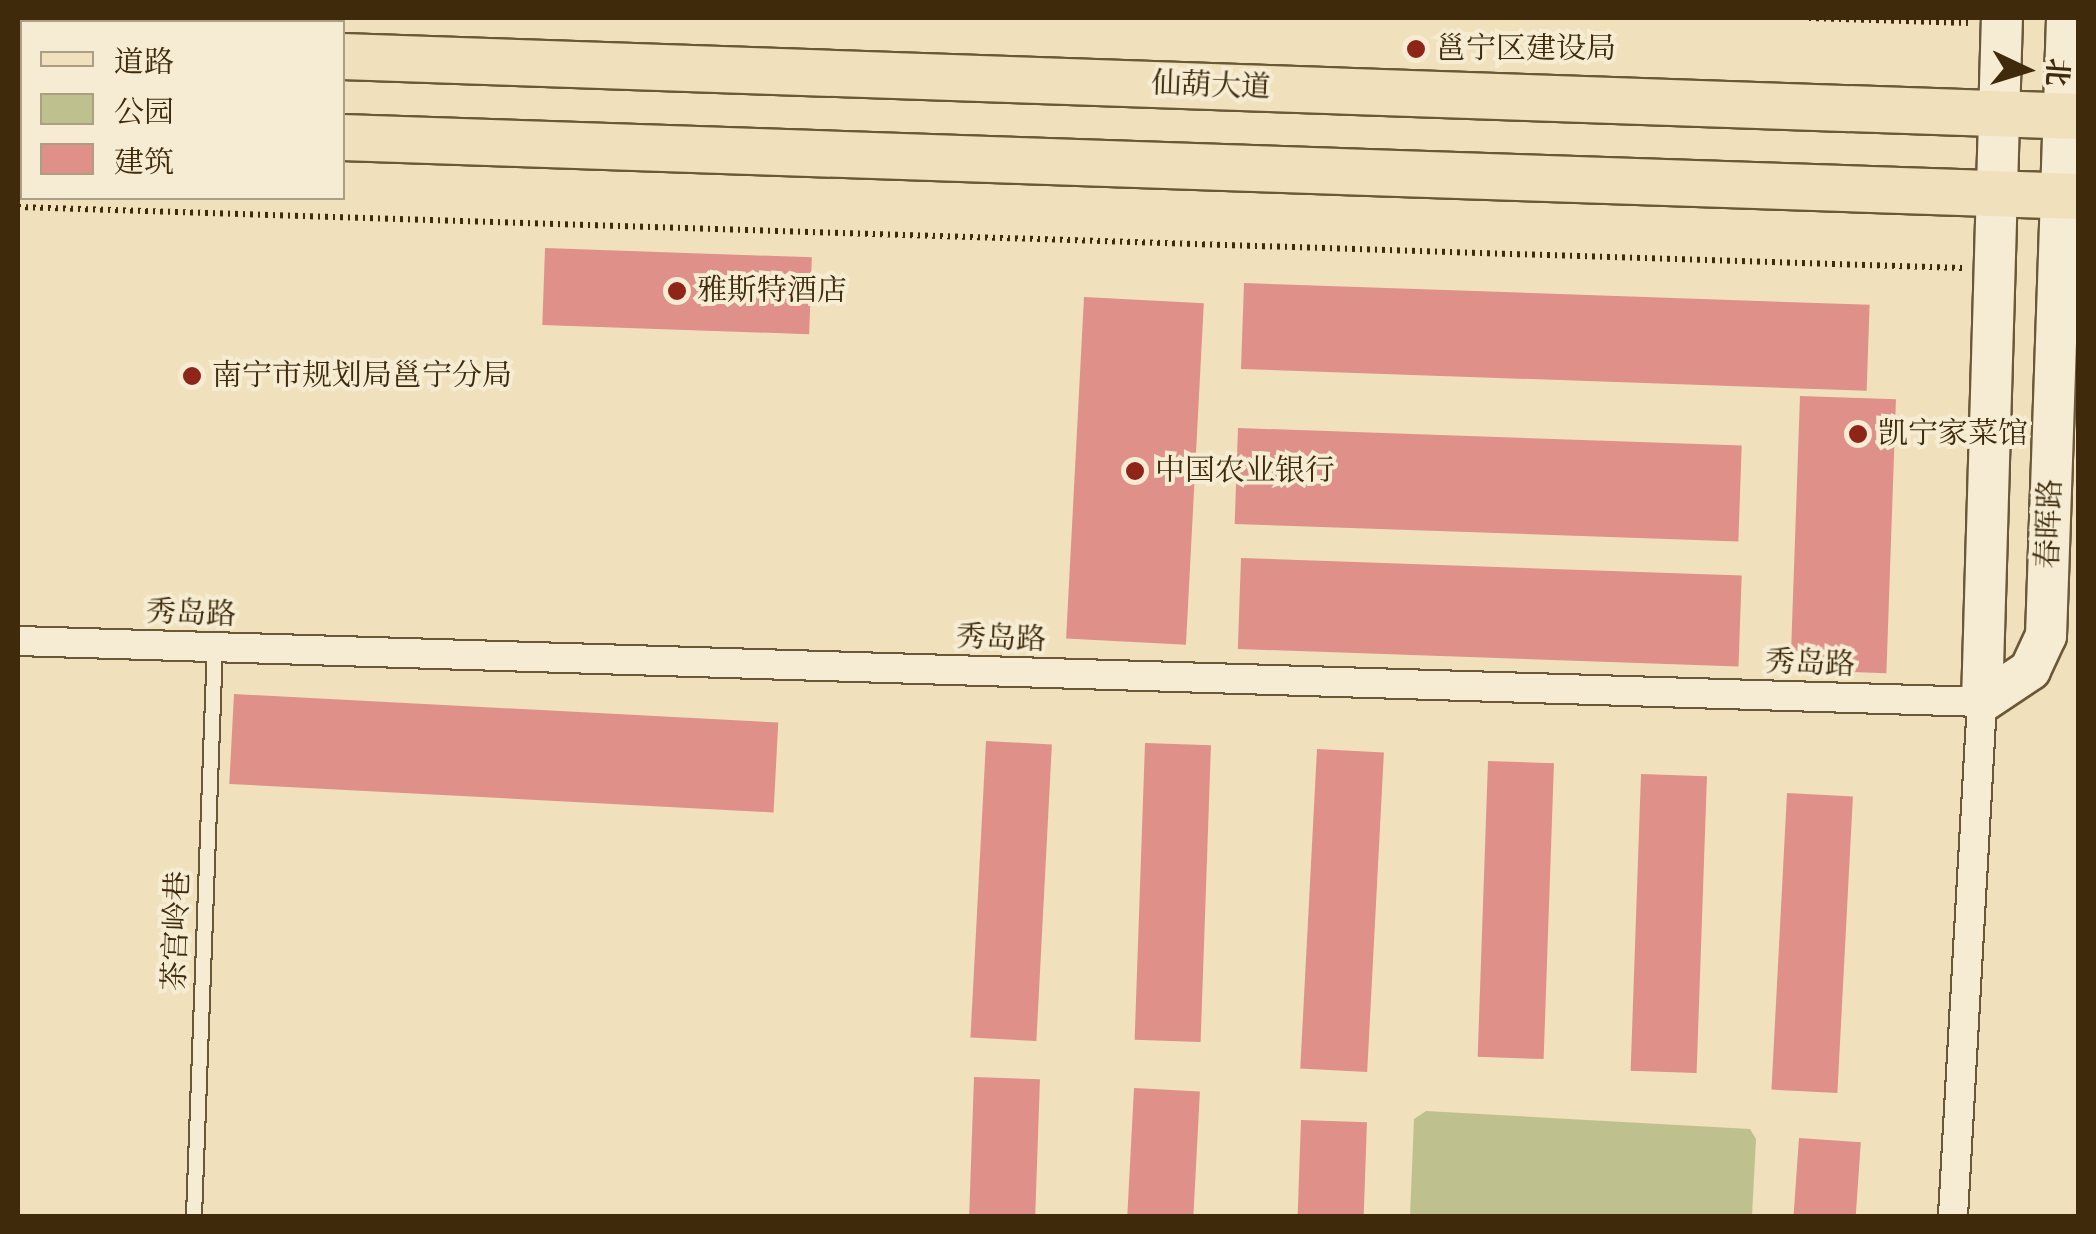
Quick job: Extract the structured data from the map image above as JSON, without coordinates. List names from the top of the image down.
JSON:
{
  "streets": {
    "main road": ["仙葫大道"],
    "street": ["春晖路", "秀岛路"],
    "lane": ["茶宫岭巷"]
  },
  "crossings": [
    ["仙葫大道", "春晖路"],
    ["春晖路", "秀岛路"],
    ["秀岛路", "茶宫岭巷"]
  ],
  "places": [
    "邕宁区建设局",
    "雅斯特酒店",
    "南宁市规划局邕宁分局",
    "凯宁家菜馆",
    "中国农业银行"
  ],
  "legend": ["道路", "公园", "建筑"],
  "north": "right"
}
